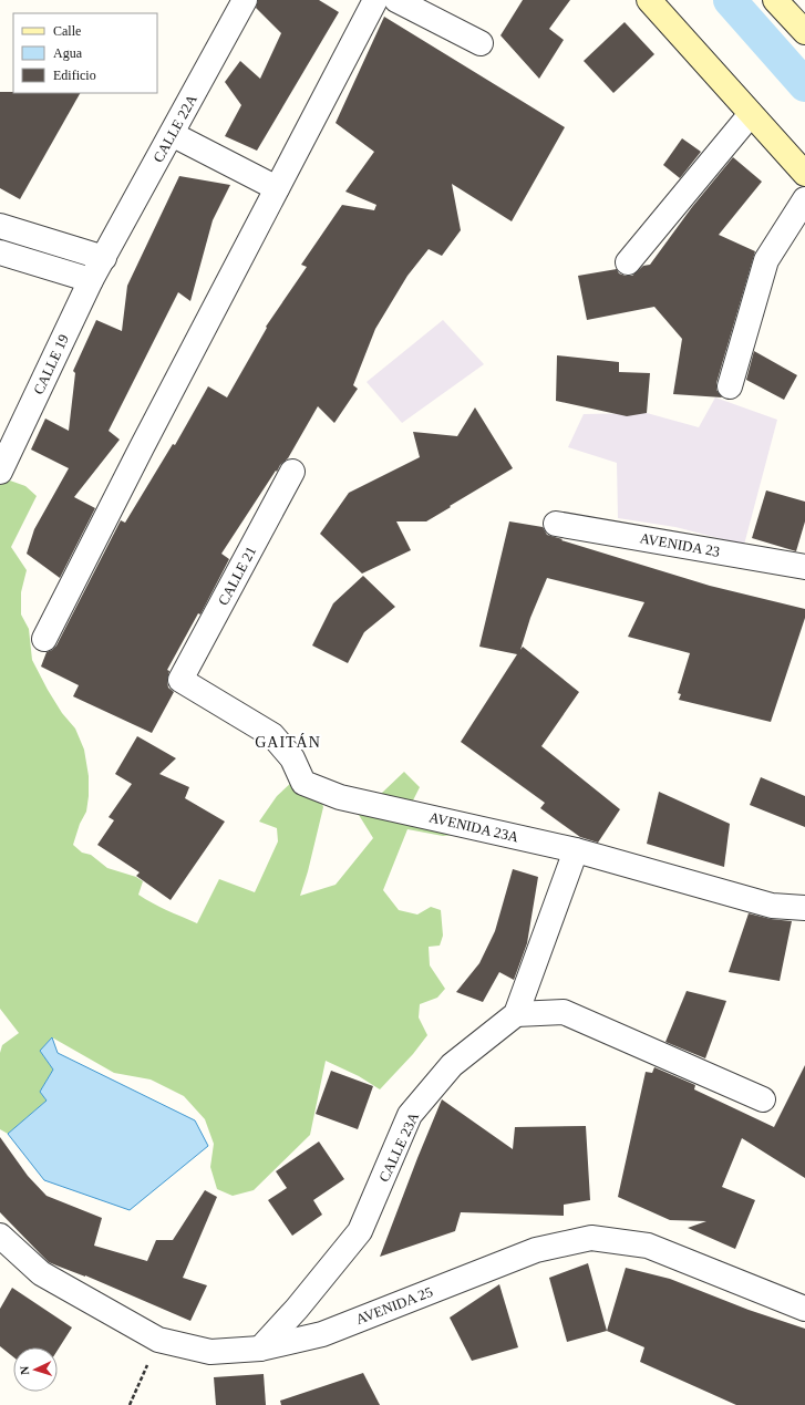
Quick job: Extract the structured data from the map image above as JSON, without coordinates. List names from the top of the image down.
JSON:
{
  "streets": {
    "street": [
      "CALLE 22A",
      "CALLE 19",
      "AVENIDA 23",
      "CALLE 21",
      "AVENIDA 23A",
      "CALLE 23A",
      "AVENIDA 25"
    ]
  },
  "crossings": [
    ["CALLE 22A", "CALLE 19"],
    ["CALLE 21", "AVENIDA 23A"],
    ["CALLE 23A", "AVENIDA 25"]
  ],
  "districts": ["GAITÁN"],
  "legend": ["Calle", "Agua", "Edificio"],
  "north": "left"
}
